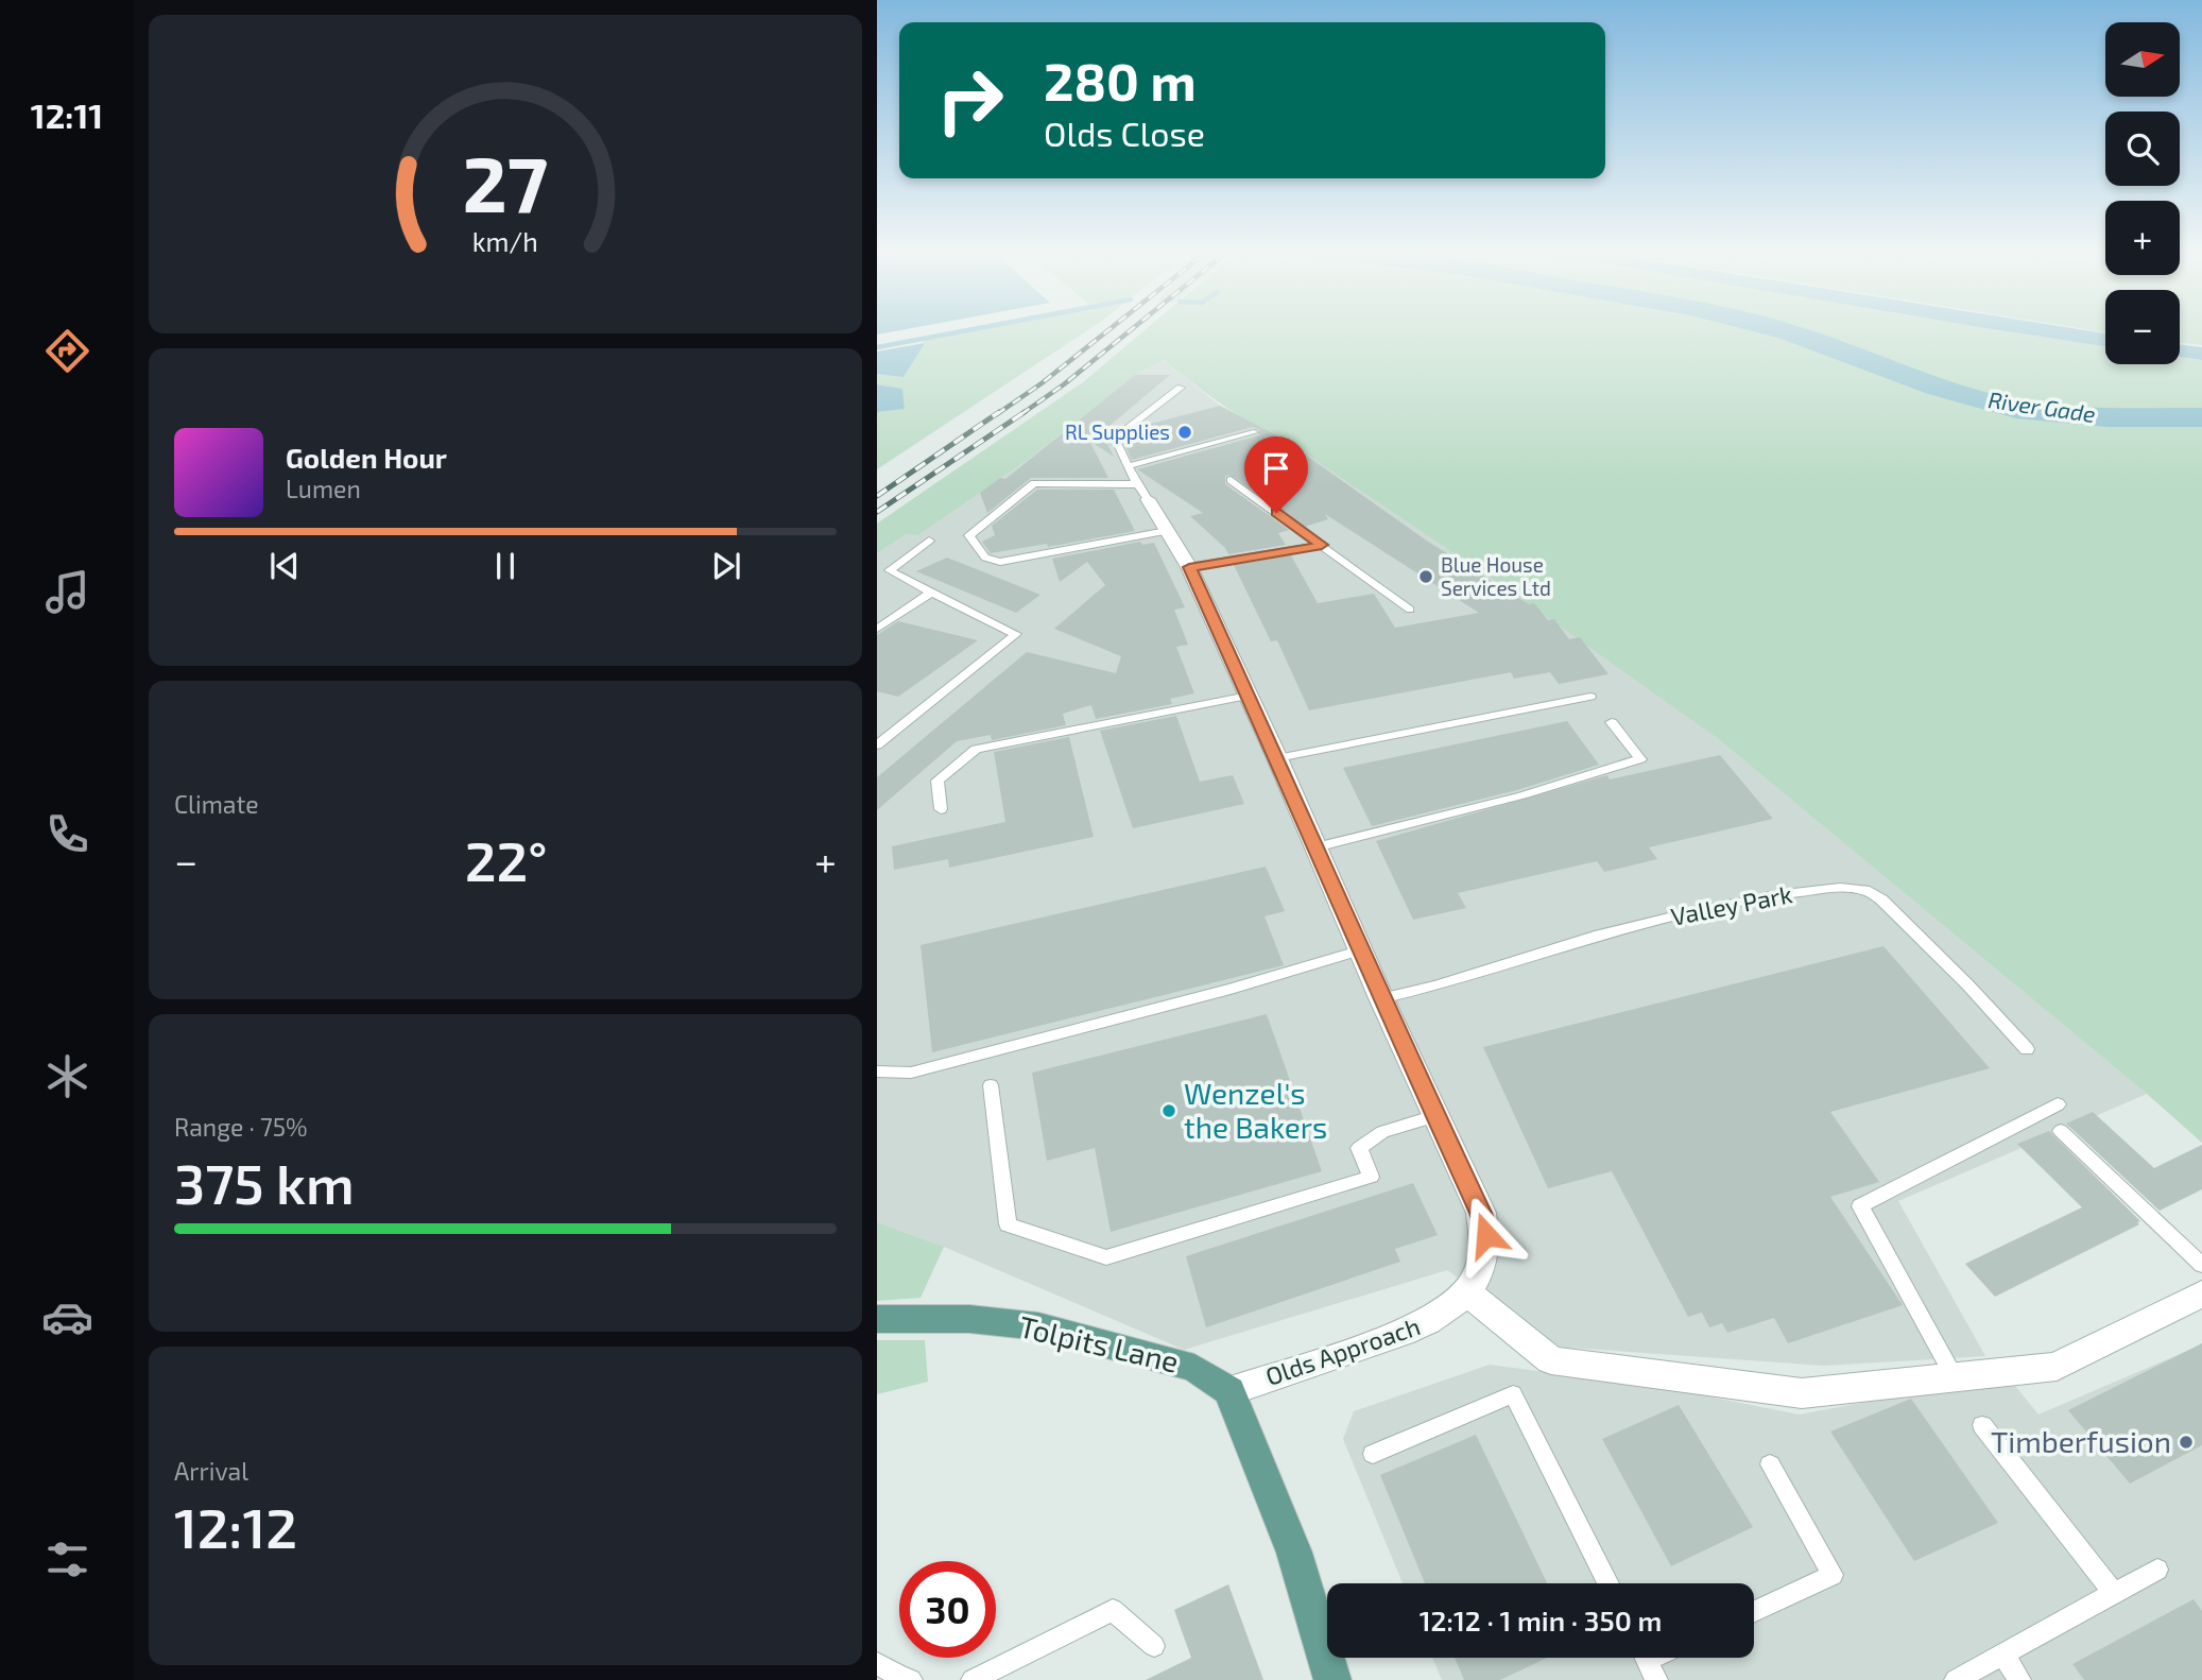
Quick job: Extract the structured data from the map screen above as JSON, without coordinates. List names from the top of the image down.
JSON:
{
  "streets": {
    "main road": ["Tolpits Lane"],
    "street": ["Olds Approach"],
    "lane": ["Valley Park"]
  },
  "crossings": [
    ["Valley Park", "Olds Approach"],
    ["Tolpits Lane", "Olds Approach"]
  ],
  "water": ["River Gade"],
  "places": [
    "RL Supplies",
    "Blue House Services Ltd",
    "Wenzel's the Bakers",
    "Timberfusion"
  ],
  "north": "right",
  "page": {
    "tabs": "12:11",
    "map_buttons": ["+", "−"],
    "turn": ["280 m", "Olds Close"],
    "song": ["Golden Hour", "Lumen"],
    "tile": [
      "Climate",
      ["Range · 75%", "375 km"],
      ["Arrival", "12:12"]
    ],
    "heat": ["−", "22°", "+"],
    "limit": "30",
    "trip": "12:12 · 1 min · 350 m",
    "gauge": ["27", "km/h"]
  }
}
